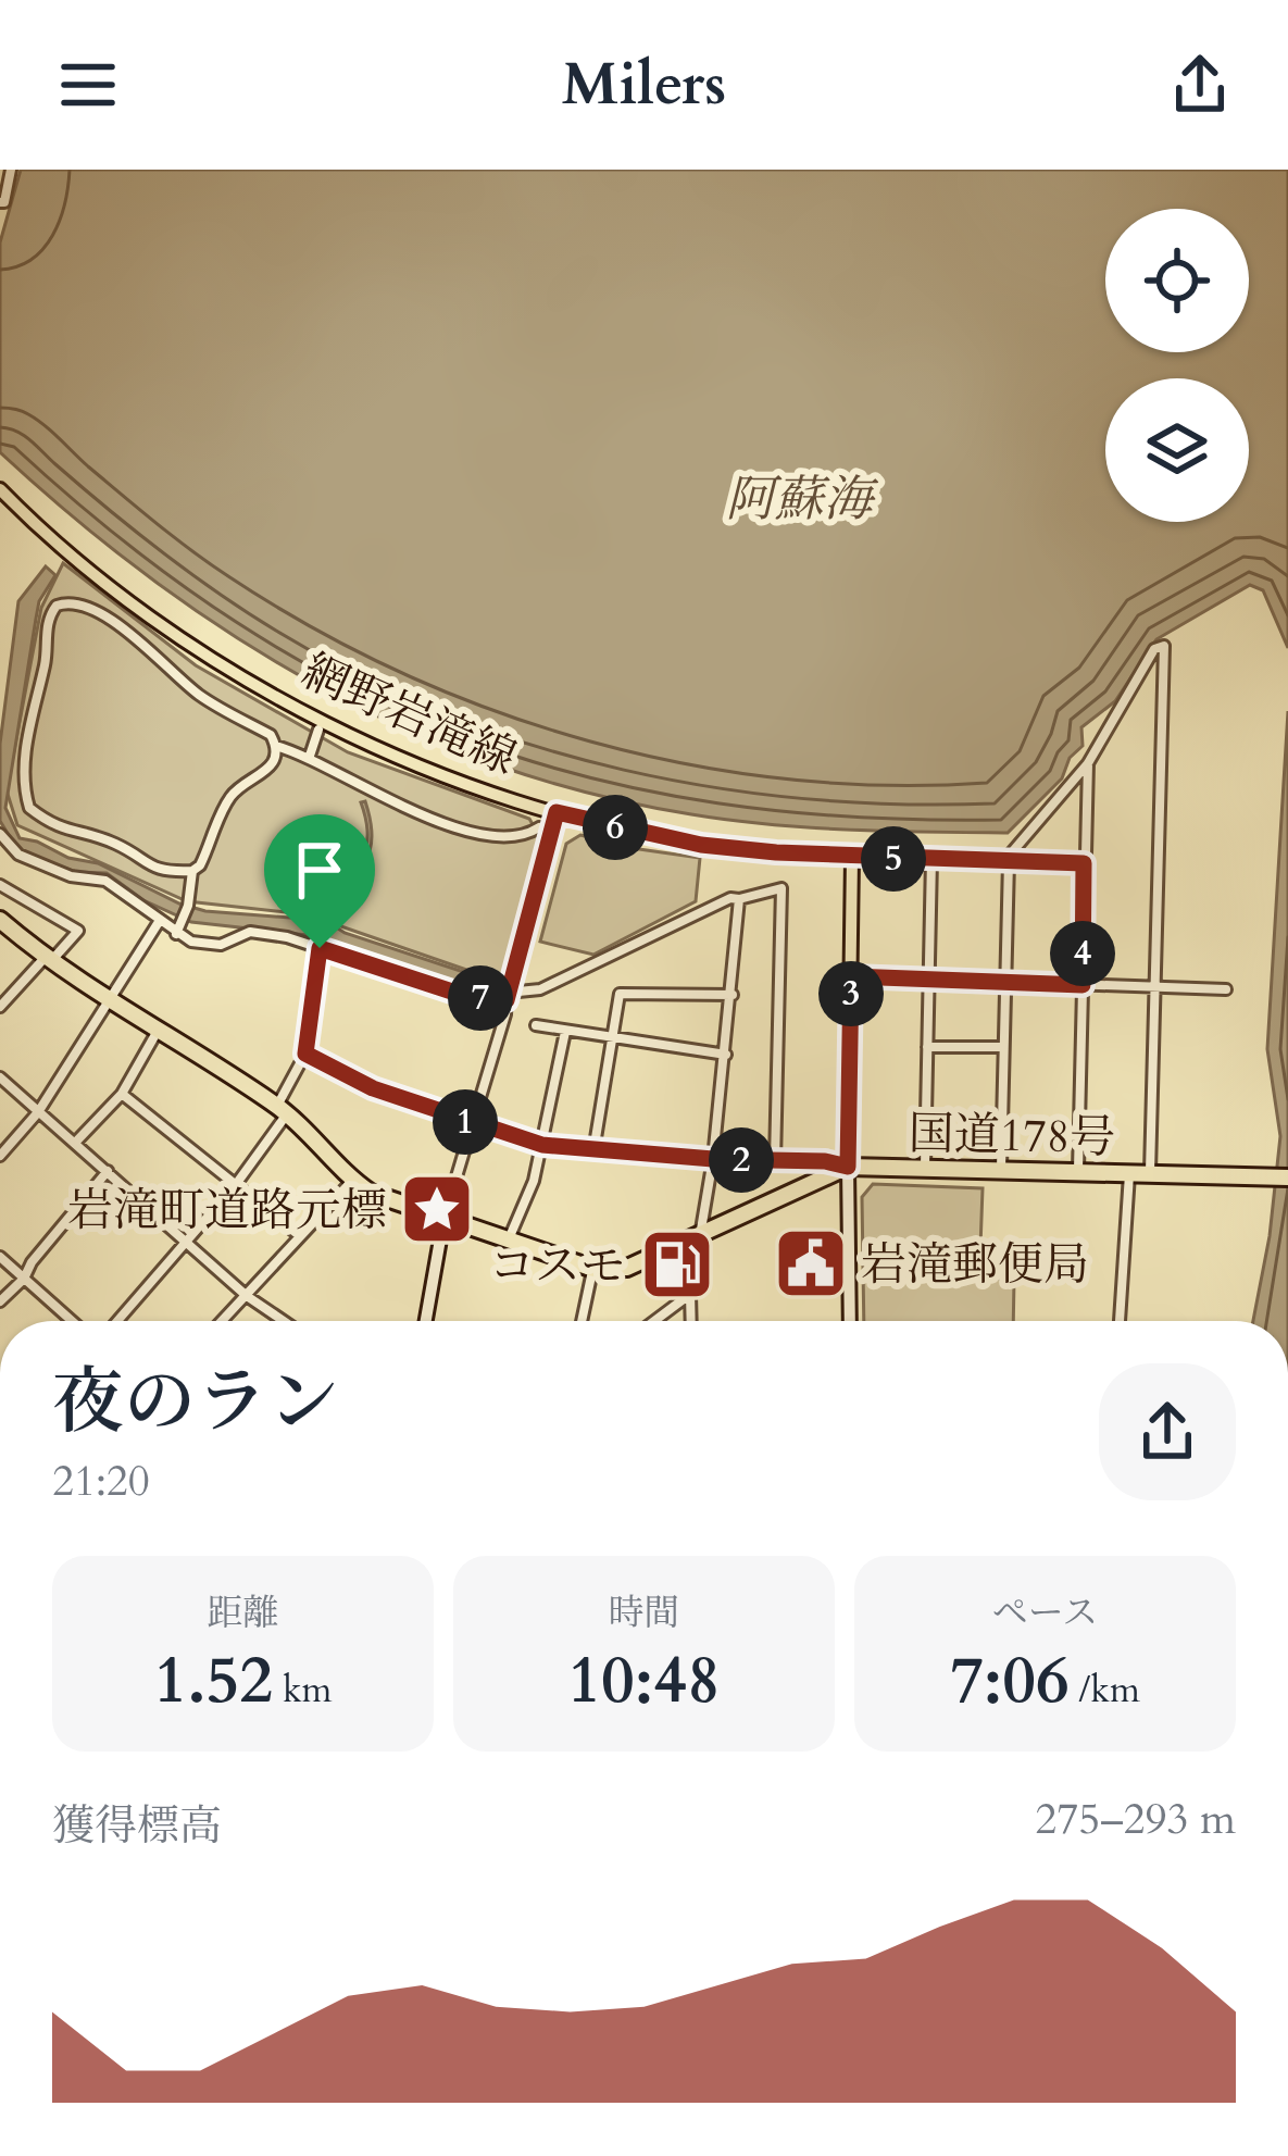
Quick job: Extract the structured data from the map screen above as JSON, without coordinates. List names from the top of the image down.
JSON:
{
  "streets": {
    "highway": ["国道178号"],
    "main road": ["網野岩滝線"]
  },
  "water": ["阿蘇海"],
  "places": {
    "place": ["岩滝町道路元標"],
    "public building": ["岩滝郵便局"],
    "fuel station": ["コスモ"]
  },
  "page": {
    "header": "Milers",
    "pins": [
      "6",
      "5",
      "4",
      "3",
      "7",
      "1",
      "2"
    ],
    "heading": ["夜のラン", "21:20"],
    "stats": [
      ["距離", "1.52 km"],
      ["時間", "10:48"],
      ["ペース", "7:06 /km"]
    ],
    "chart": ["獲得標高", "275–293 m"]
  }
}
